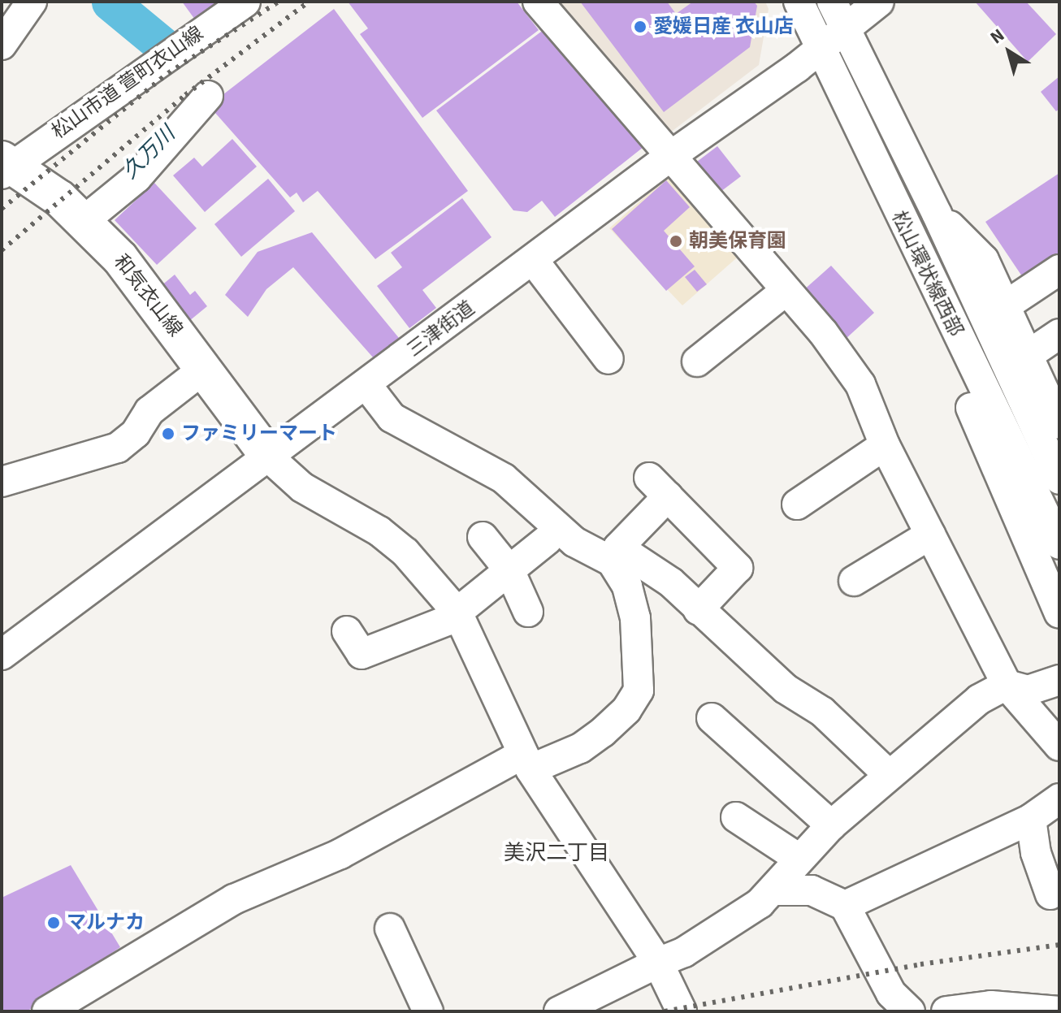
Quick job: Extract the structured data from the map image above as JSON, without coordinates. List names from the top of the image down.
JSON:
{
  "streets": {
    "main road": ["和気衣山線"],
    "street": ["松山市道 萱町衣山線", "松山環状線西部", "三津街道"]
  },
  "crossings": [
    ["松山市道 萱町衣山線", "和気衣山線"],
    ["松山環状線西部", "三津街道"],
    ["和気衣山線", "三津街道"]
  ],
  "districts": ["美沢二丁目"],
  "water": ["久万川"],
  "places": [
    "愛媛日産 衣山店",
    "朝美保育園",
    "ファミリーマート",
    "マルナカ"
  ],
  "north": "top left"
}
